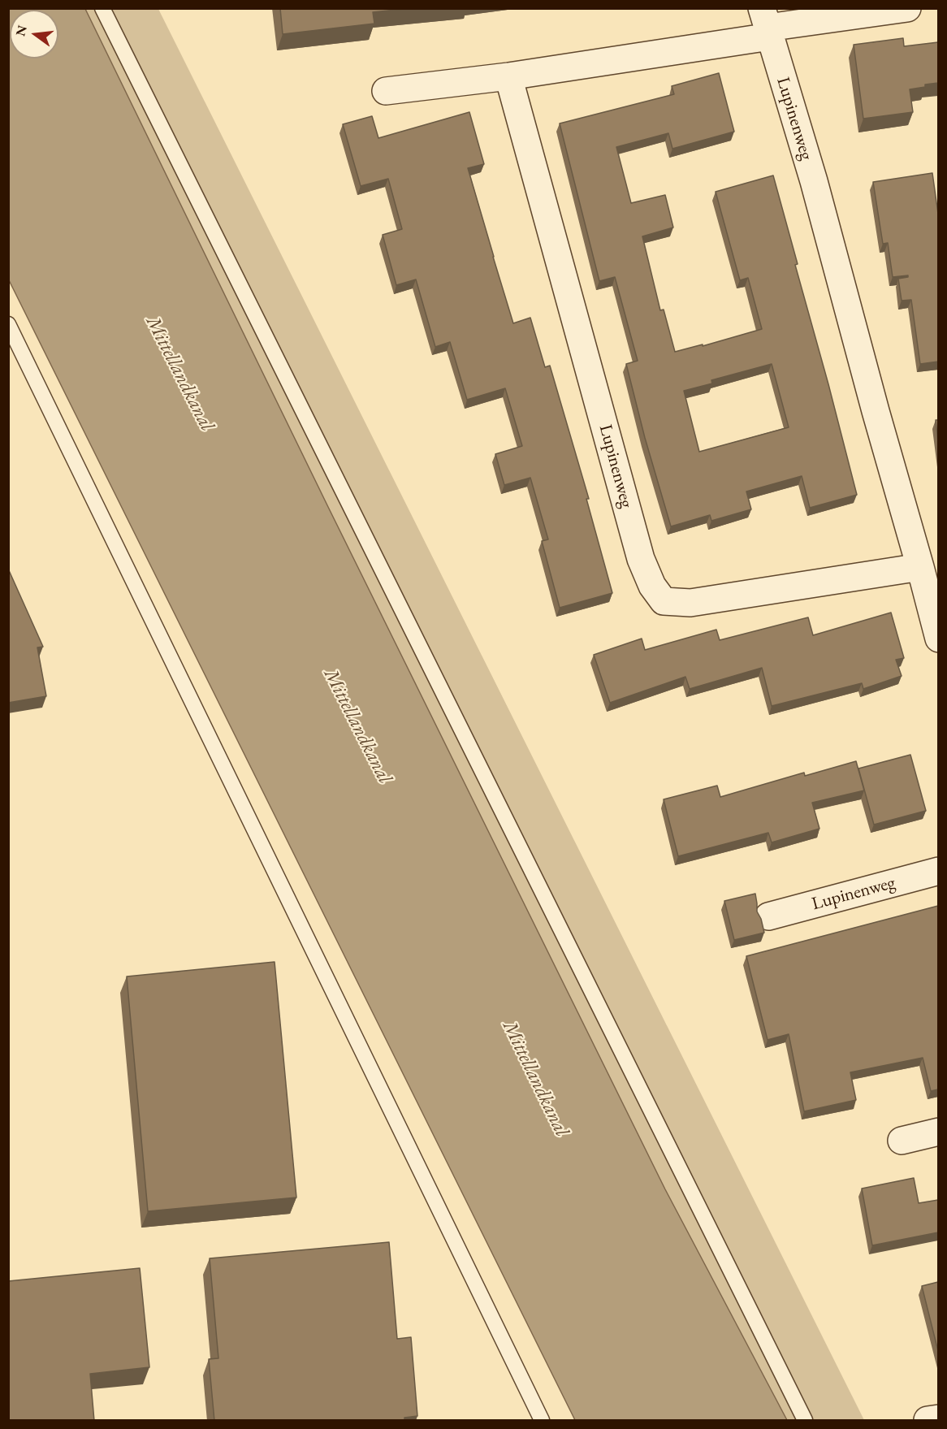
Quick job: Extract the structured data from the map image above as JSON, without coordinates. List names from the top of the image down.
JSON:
{
  "streets": {
    "street": ["Lupinenweg"]
  },
  "water": ["Mittellandkanal"],
  "north": "left"
}
